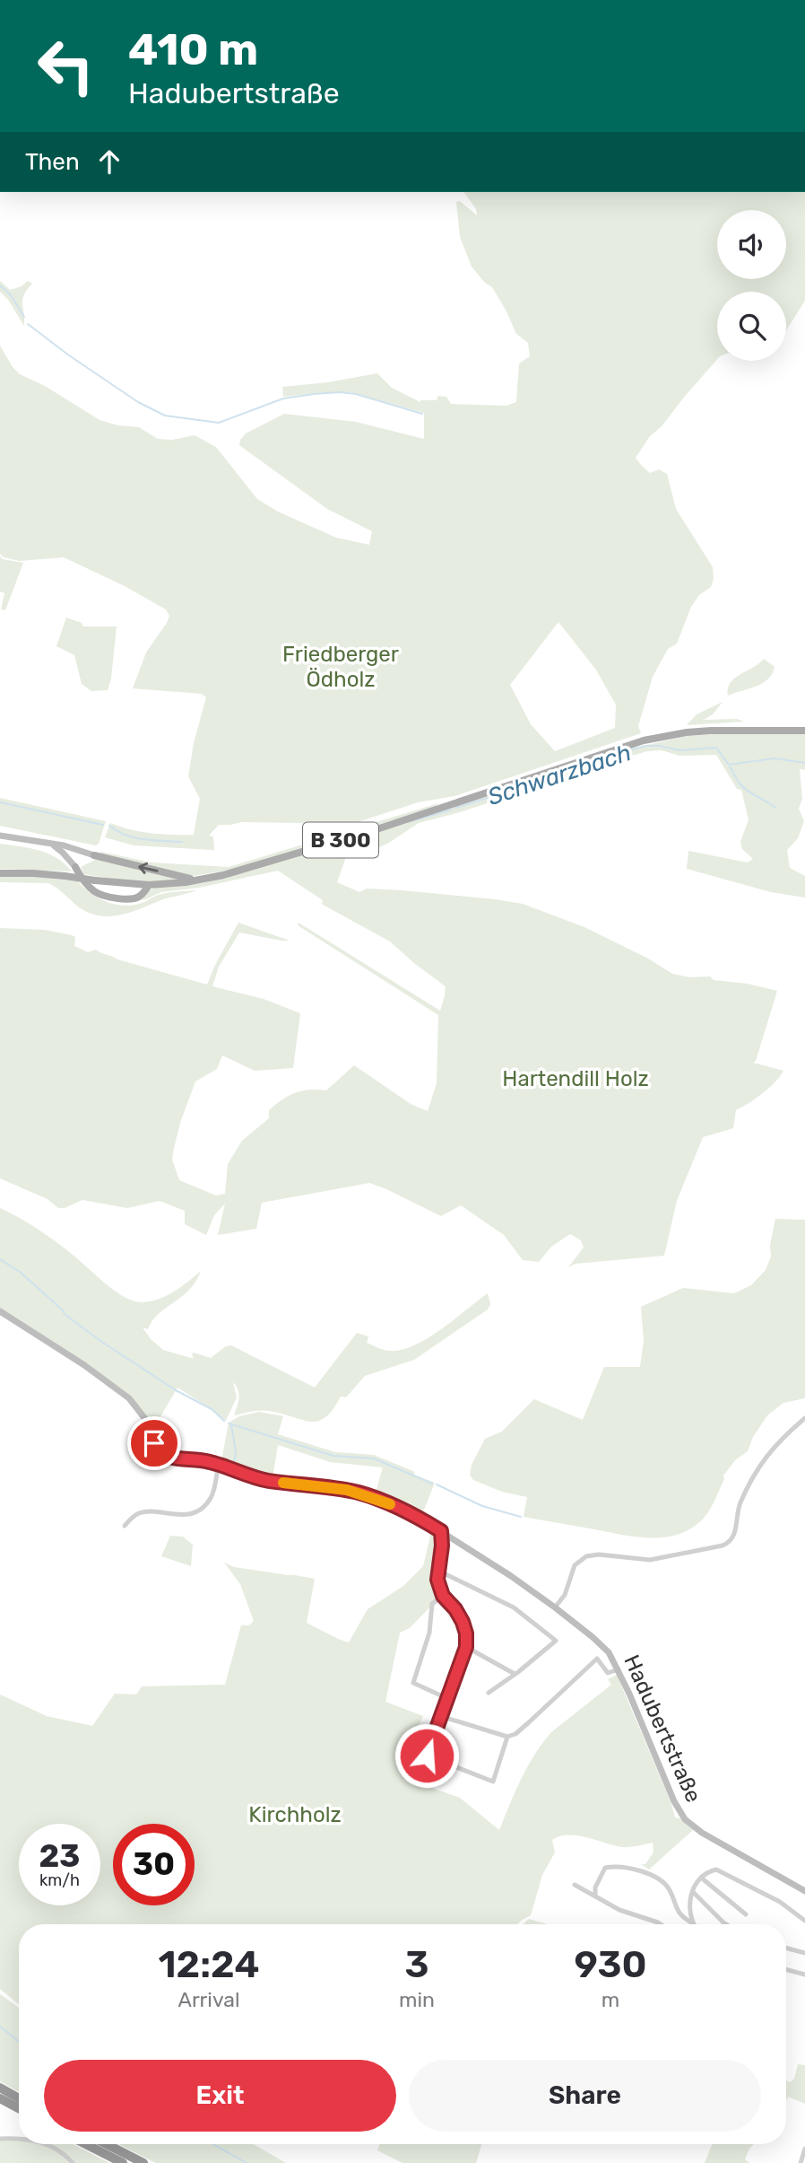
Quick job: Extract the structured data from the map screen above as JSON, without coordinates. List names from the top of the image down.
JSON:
{
  "streets": {
    "main road": ["B 300"],
    "street": ["Hadubertstraße"]
  },
  "water": ["Schwarzbach"],
  "parks": ["Friedberger Ödholz", "Hartendill Holz", "Kirchholz"],
  "page": {
    "turn": ["410 m", "Hadubertstraße"],
    "then": "Then",
    "speed": "23 km/h",
    "limit": "30",
    "eta": [
      "12:24",
      "Arrival",
      "3",
      "min",
      "930",
      "m"
    ],
    "buttons": ["Exit", "Share"]
  }
}
